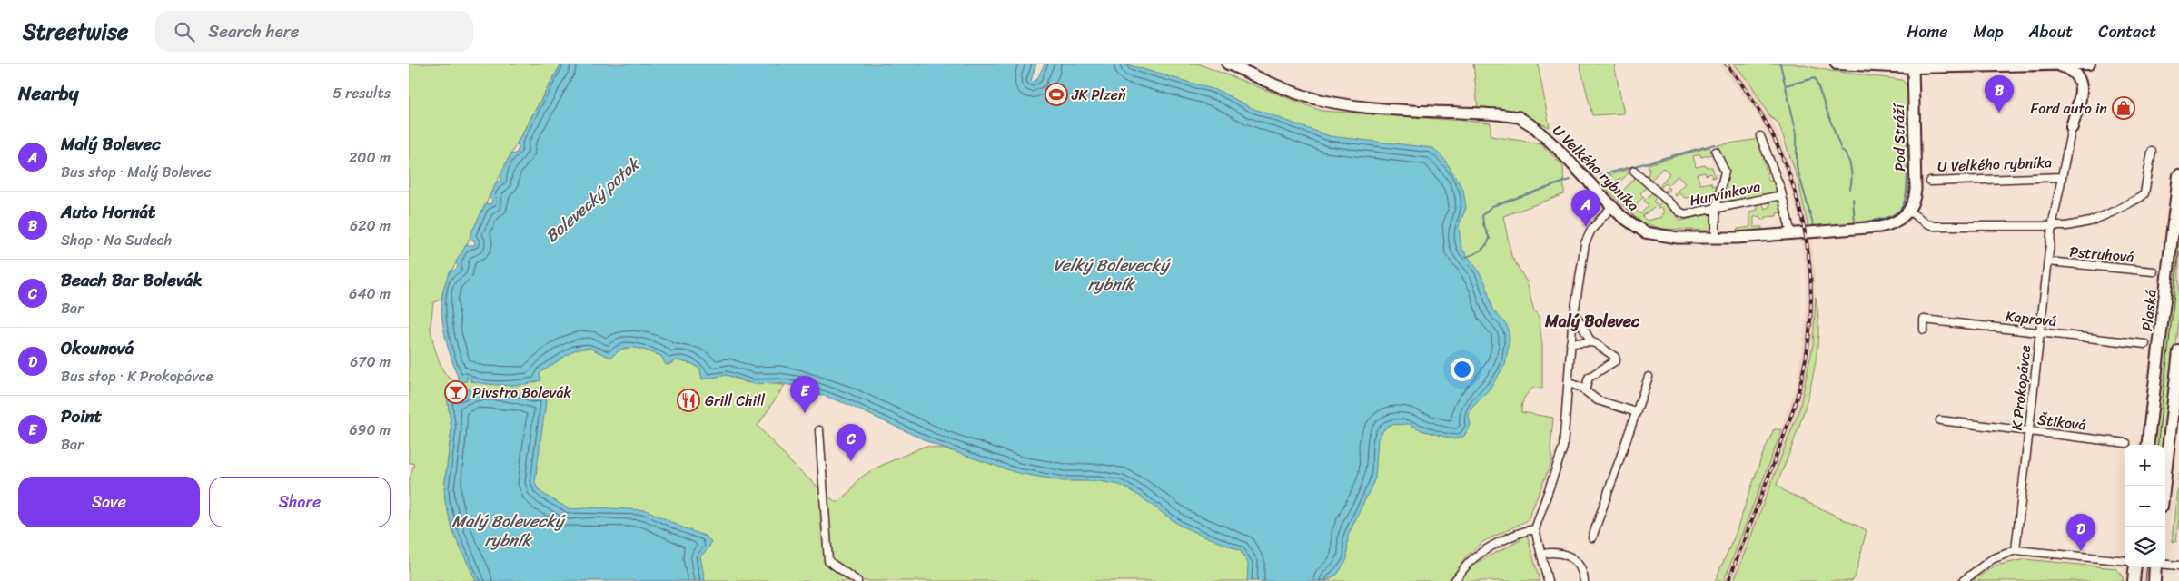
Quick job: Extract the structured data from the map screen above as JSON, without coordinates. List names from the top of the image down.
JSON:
{
  "streets": {
    "main road": ["Plaská"],
    "street": [
      "Pod Stráží",
      "U Velkého rybníka",
      "Hurvínkova",
      "Pstruhová",
      "Kaprová",
      "K Prokopávce",
      "Štiková"
    ]
  },
  "crossings": [
    ["Pod Stráží", "U Velkého rybníka"],
    ["U Velkého rybníka", "K Prokopávce"],
    ["Pstruhová", "K Prokopávce"],
    ["Kaprová", "K Prokopávce"],
    ["K Prokopávce", "Štiková"]
  ],
  "districts": ["Malý Bolevec"],
  "water": ["Bolevecký potok", "Velký Bolevecký rybník", "Malý Bolevecký rybník"],
  "places": {
    "sports": ["JK Plzeň"],
    "shop": ["Ford auto in"],
    "bar": ["Pivstro Bolevák"],
    "restaurant": ["Grill Chill"]
  },
  "page": {
    "header": "Streetwise",
    "search": "Search here",
    "nav": [
      "Home",
      "Map",
      "About",
      "Contact"
    ],
    "heading": ["Nearby", "5 results"],
    "pins": [
      "B",
      "A",
      "E",
      "C",
      "D"
    ],
    "list": [
      {
        "mark": "A",
        "name": "Malý Bolevec",
        "note": "Bus stop · Malý Bolevec",
        "value": "200 m"
      },
      {
        "mark": "B",
        "name": "Auto Hornát",
        "note": "Shop · Na Sudech",
        "value": "620 m"
      },
      {
        "mark": "C",
        "name": "Beach Bar Bolevák",
        "note": "Bar",
        "value": "640 m"
      },
      {
        "mark": "D",
        "name": "Okounová",
        "note": "Bus stop · K Prokopávce",
        "value": "670 m"
      },
      {
        "mark": "E",
        "name": "Point",
        "note": "Bar",
        "value": "690 m"
      }
    ],
    "map_buttons": ["+", "−"],
    "buttons": ["Save", "Share"]
  }
}
